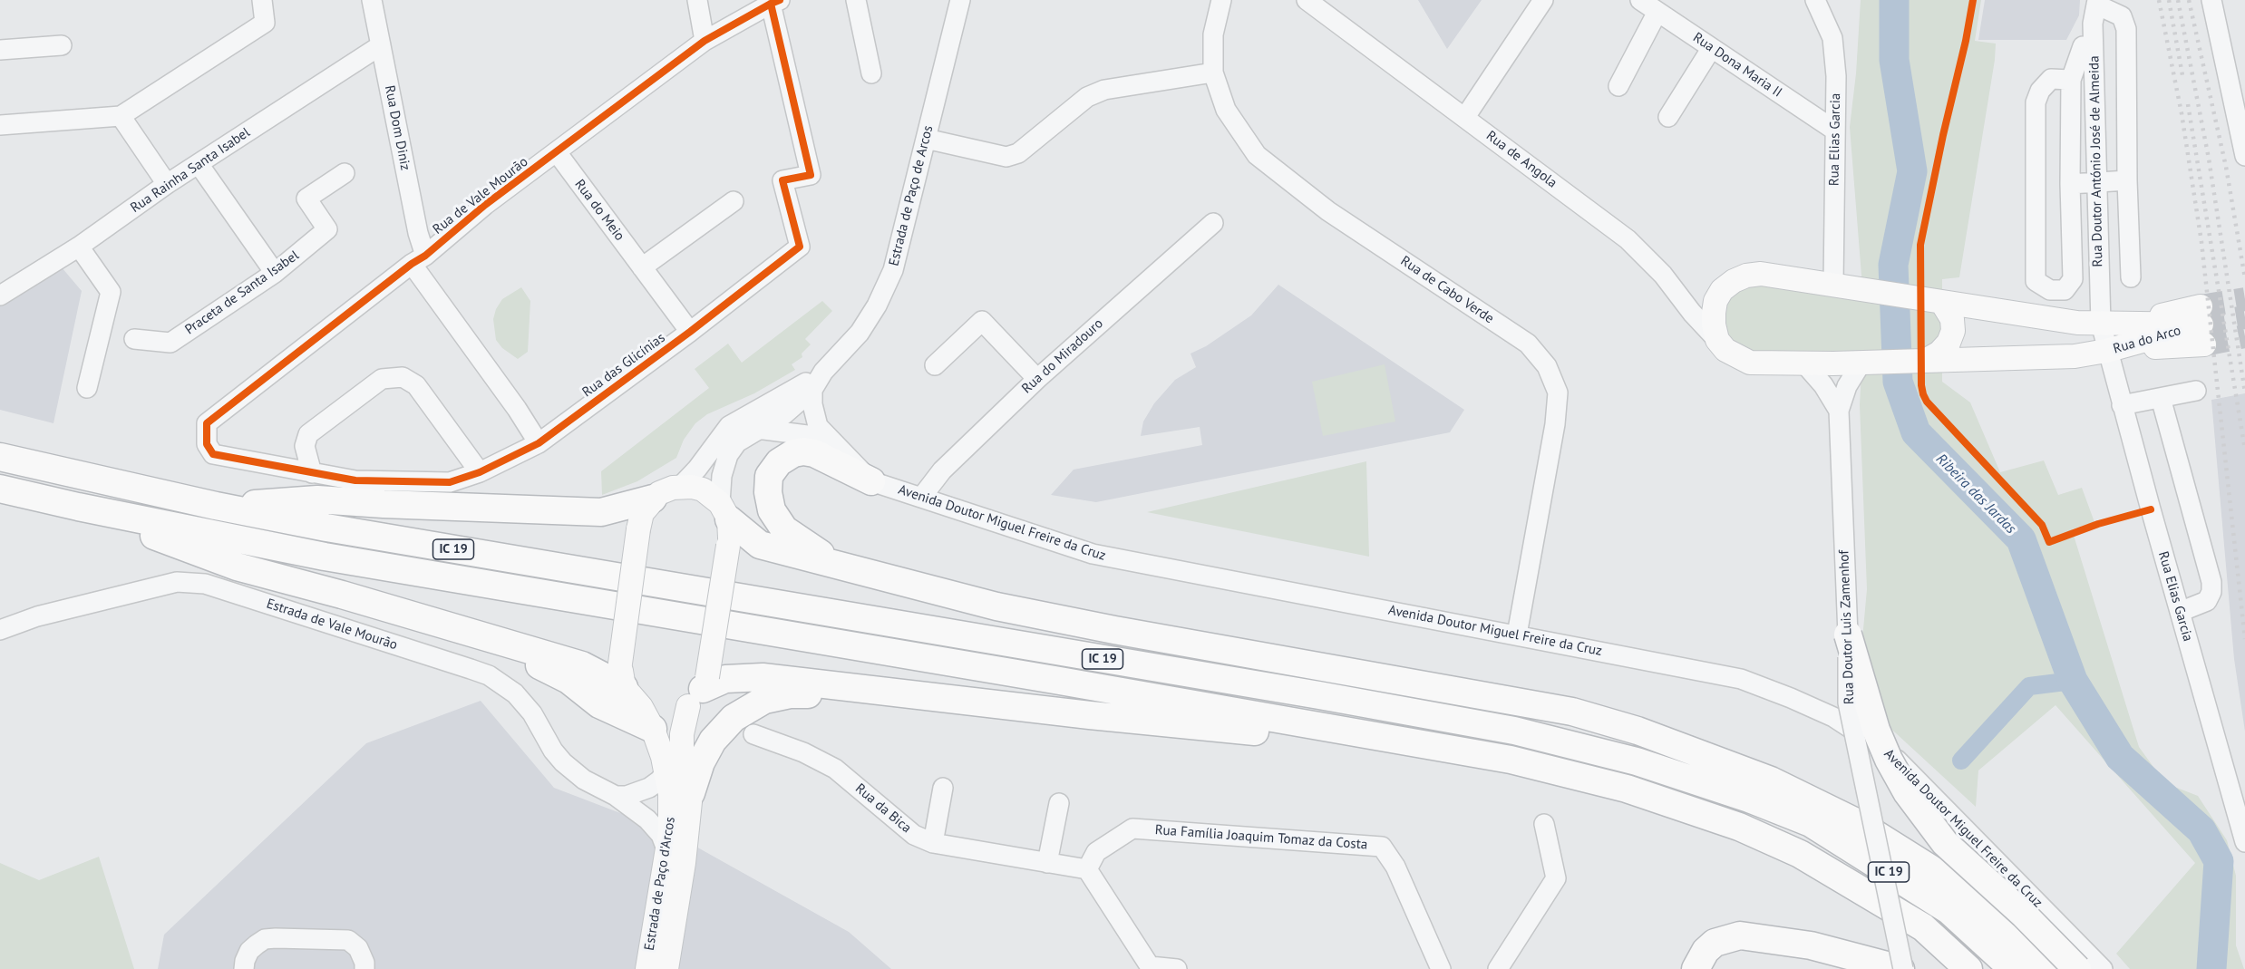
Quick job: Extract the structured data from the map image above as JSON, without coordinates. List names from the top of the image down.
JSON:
{
  "streets": {
    "highway": ["IC 19"],
    "main road": ["Rua do Arco", "Estrada de Paço d'Arcos"],
    "street": [
      "Rua Dona Maria II",
      "Rua Dom Diniz",
      "Rua Elias Garcia",
      "Rua de Angola",
      "Rua Doutor António José de Almeida",
      "Rua Rainha Santa Isabel",
      "Rua de Vale Mourão",
      "Estrada de Paço de Arcos",
      "Rua do Meio",
      "Rua de Cabo Verde",
      "Praceta de Santa Isabel",
      "Rua do Miradouro",
      "Rua das Glicínias",
      "Avenida Doutor Miguel Freire da Cruz",
      "Estrada de Vale Mourão",
      "Rua Doutor Luis Zamenhof",
      "Rua da Bica",
      "Rua Família Joaquim Tomaz da Costa"
    ]
  },
  "crossings": [
    ["Rua Dona Maria II", "Rua Elias Garcia"],
    ["Rua Dom Diniz", "Rua Rainha Santa Isabel"],
    ["Rua Dom Diniz", "Rua de Vale Mourão"],
    ["Rua Dom Diniz", "Rua das Glicínias"],
    ["Rua Elias Garcia", "Rua Doutor António José de Almeida"],
    ["Rua Elias Garcia", "Rua do Arco"],
    ["Rua de Angola", "Rua do Arco"],
    ["Rua Doutor António José de Almeida", "Rua do Arco"],
    ["Rua de Vale Mourão", "Rua do Meio"],
    ["Rua de Vale Mourão", "Rua das Glicínias"],
    ["Estrada de Paço de Arcos", "Estrada de Paço d'Arcos"],
    ["Rua do Meio", "Rua das Glicínias"],
    ["Rua de Cabo Verde", "Avenida Doutor Miguel Freire da Cruz"],
    ["Rua do Miradouro", "Avenida Doutor Miguel Freire da Cruz"],
    ["Avenida Doutor Miguel Freire da Cruz", "Estrada de Paço d'Arcos"],
    ["Estrada de Vale Mourão", "Estrada de Paço d'Arcos"],
    ["Rua da Bica", "Rua Família Joaquim Tomaz da Costa"]
  ],
  "water": ["Ribeira das Jardas"]
}
